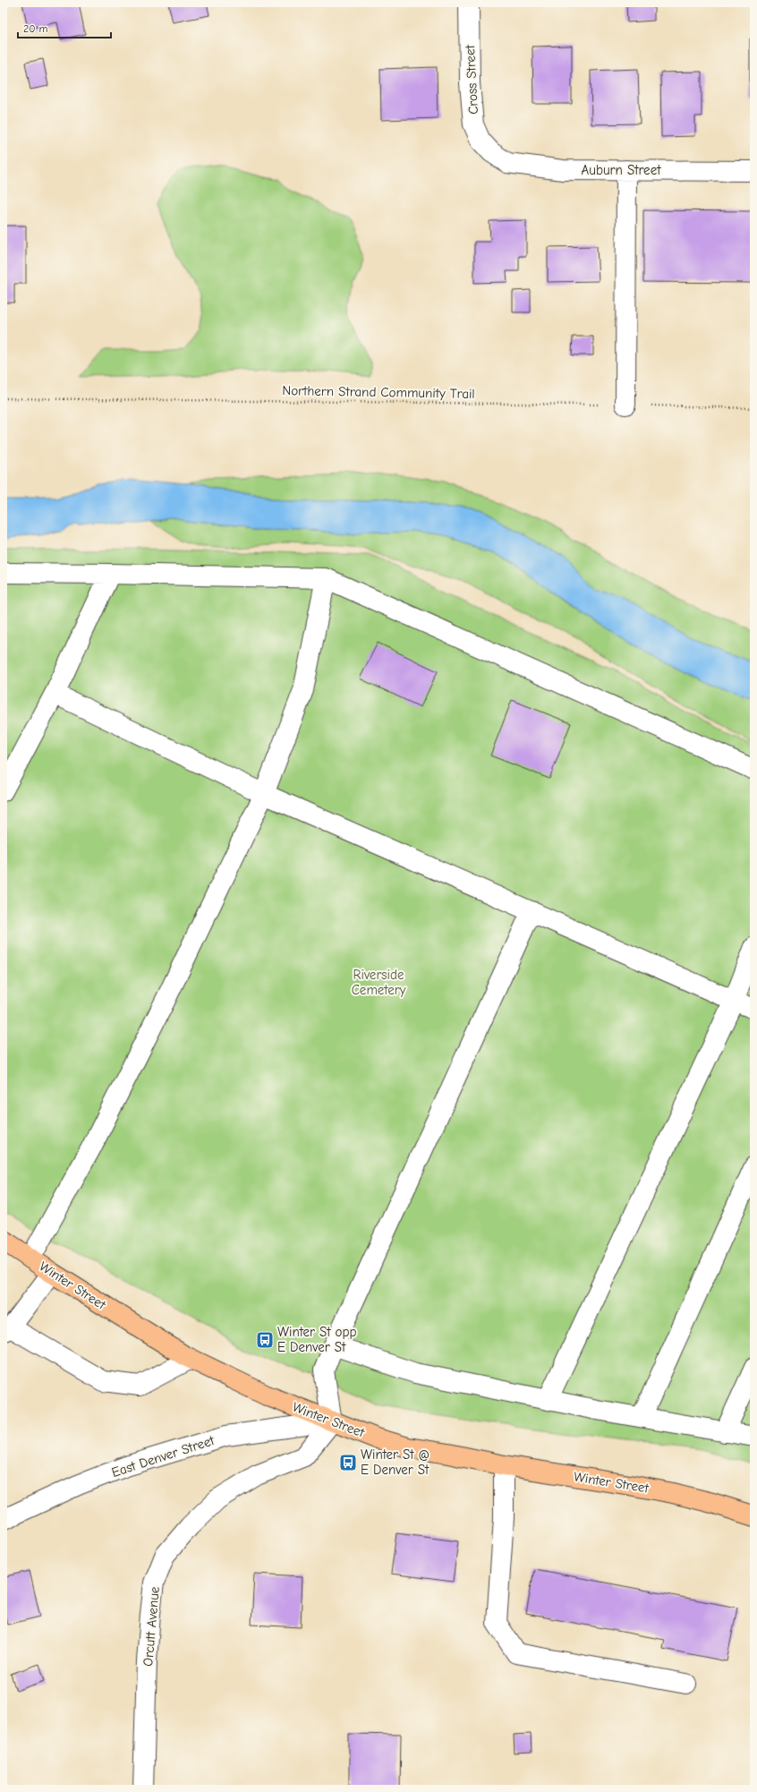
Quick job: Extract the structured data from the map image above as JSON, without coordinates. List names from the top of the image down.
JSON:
{
  "streets": {
    "main road": ["Winter Street"],
    "street": [
      "Cross Street",
      "Auburn Street",
      "East Denver Street",
      "Orcutt Avenue"
    ],
    "path": ["Northern Strand Community Trail"]
  },
  "crossings": [
    ["Cross Street", "Auburn Street"],
    ["Winter Street", "East Denver Street"],
    ["Winter Street", "Orcutt Avenue"],
    ["East Denver Street", "Orcutt Avenue"]
  ],
  "parks": ["Riverside Cemetery"],
  "places": {
    "bus stop": ["Winter St opp E Denver St", "Winter St @ E Denver St"]
  },
  "scale_bar": "20 m"
}
